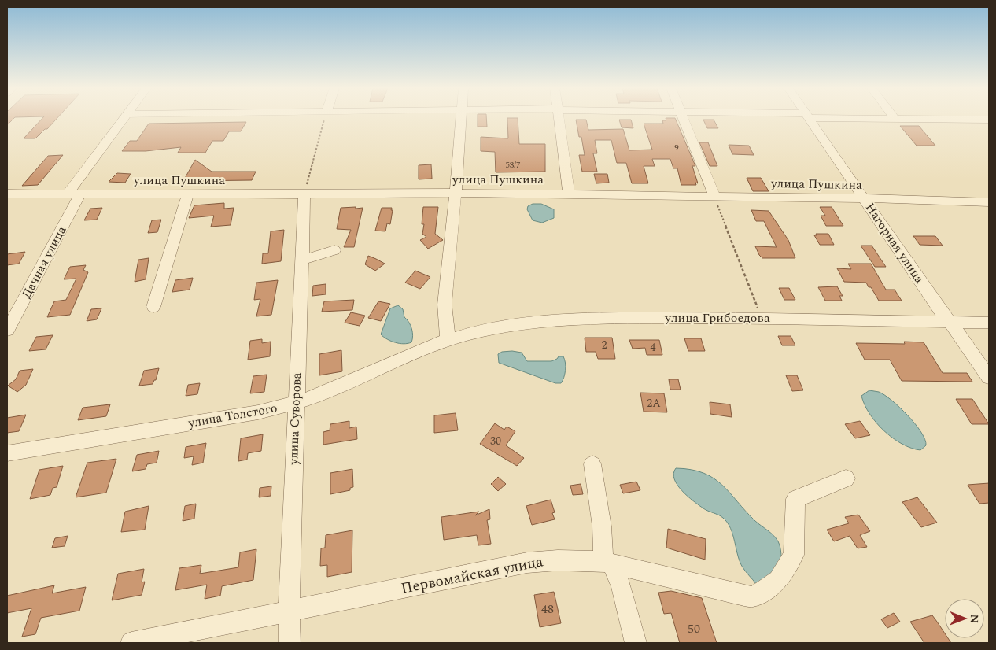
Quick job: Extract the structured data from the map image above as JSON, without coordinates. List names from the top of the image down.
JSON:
{
  "streets": {
    "street": [
      "улица Пушкина",
      "Нагорная улица",
      "Дачная улица",
      "улица Грибоедова",
      "улица Толстого",
      "улица Суворова",
      "Первомайская улица"
    ]
  },
  "crossings": [
    ["улица Пушкина", "Нагорная улица"],
    ["улица Пушкина", "Дачная улица"],
    ["улица Пушкина", "улица Суворова"],
    ["Нагорная улица", "улица Грибоедова"],
    ["улица Грибоедова", "улица Толстого"],
    ["улица Толстого", "улица Суворова"],
    ["улица Суворова", "Первомайская улица"]
  ],
  "house_numbers": [
    "9",
    "53/7",
    "2",
    "4",
    "2А",
    "30",
    "48",
    "50"
  ],
  "north": "right"
}
